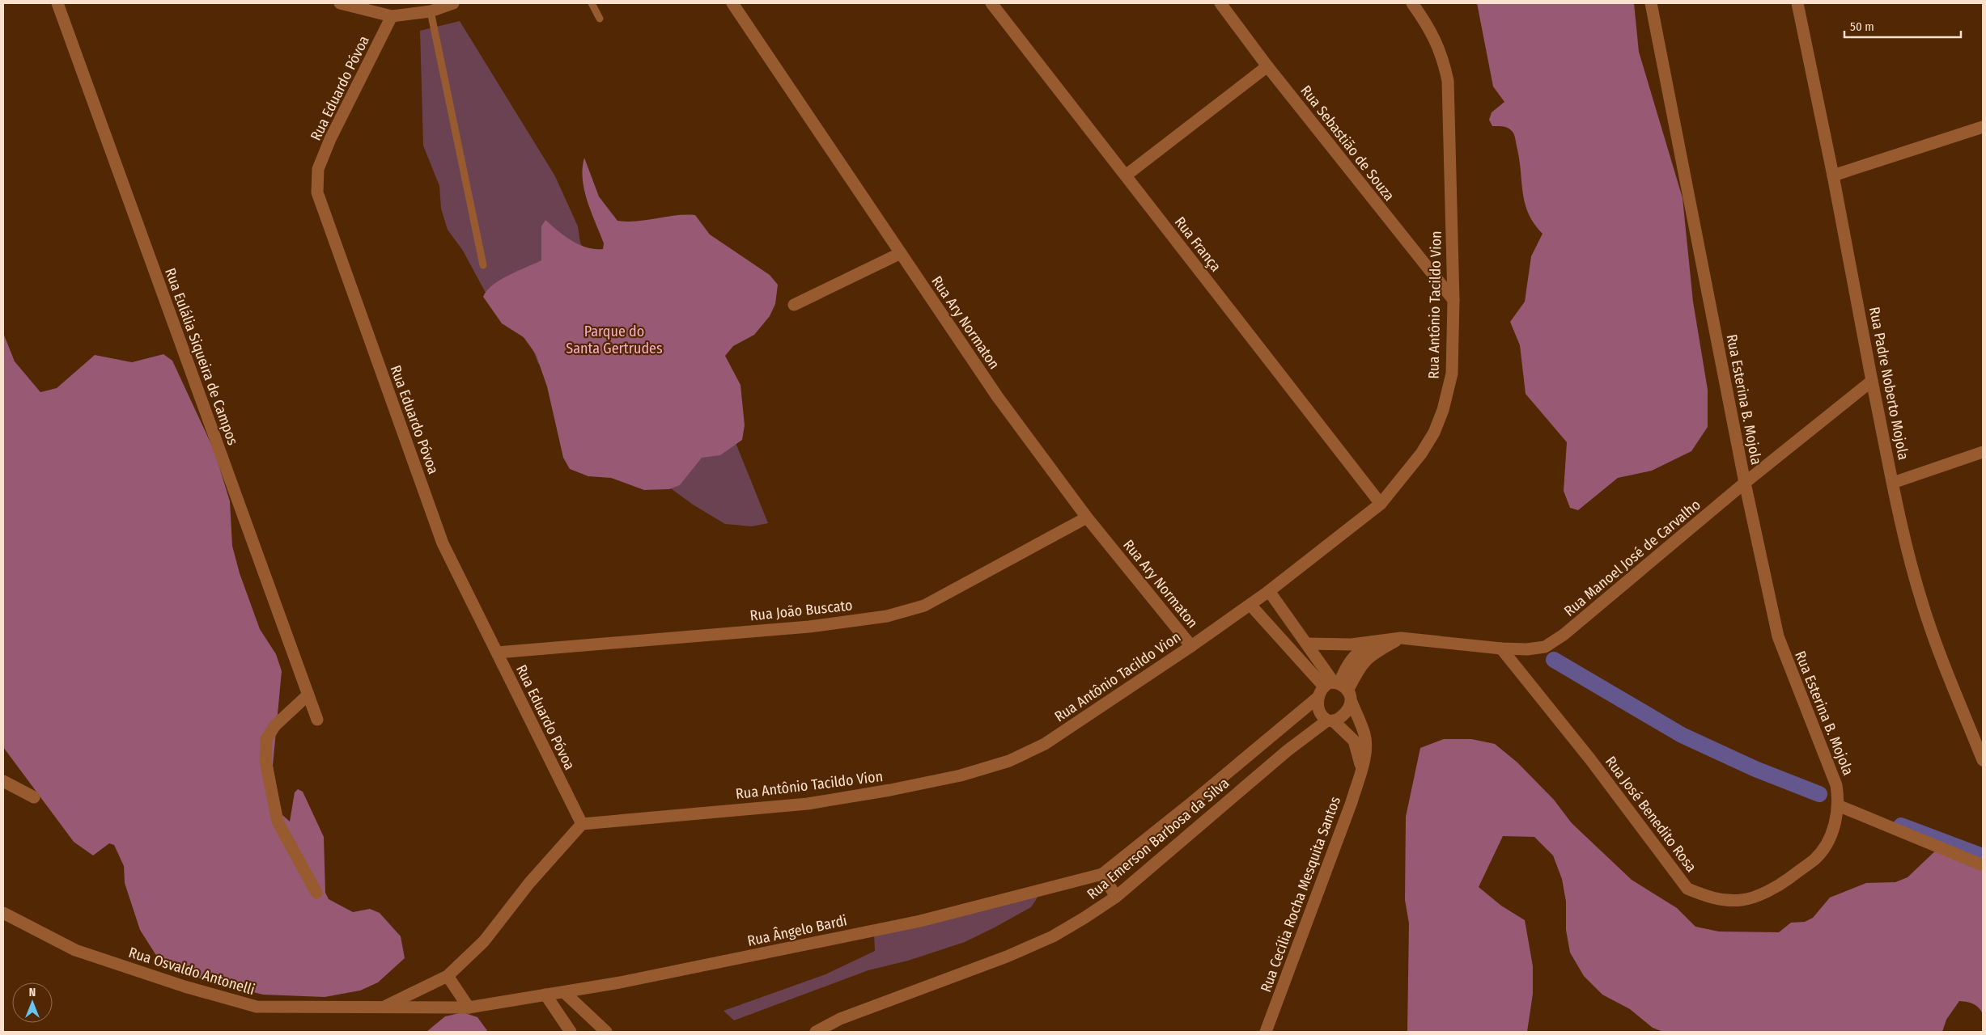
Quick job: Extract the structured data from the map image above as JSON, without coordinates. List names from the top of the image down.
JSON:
{
  "streets": {
    "street": [
      "Rua Eduardo Póvoa",
      "Rua Sebastião de Souza",
      "Rua França",
      "Rua Antônio Tacildo Vion",
      "Rua Ary Normaton",
      "Rua Eulália Siqueira de Campos",
      "Rua Padre Noberto Mojola",
      "Rua Esterina B. Mojola",
      "Rua Manoel José de Carvalho",
      "Rua João Buscato",
      "Rua José Benedito Rosa",
      "Rua Emerson Barbosa da Silva",
      "Rua Cecília Rocha Mesquita Santos",
      "Rua Ângelo Bardi",
      "Rua Osvaldo Antonelli"
    ]
  },
  "crossings": [
    ["Rua Eduardo Póvoa", "Rua Antônio Tacildo Vion"],
    ["Rua Eduardo Póvoa", "Rua João Buscato"],
    ["Rua Sebastião de Souza", "Rua Antônio Tacildo Vion"],
    ["Rua França", "Rua Antônio Tacildo Vion"],
    ["Rua Antônio Tacildo Vion", "Rua Ary Normaton"],
    ["Rua Ary Normaton", "Rua João Buscato"],
    ["Rua Padre Noberto Mojola", "Rua Manoel José de Carvalho"],
    ["Rua Esterina B. Mojola", "Rua Manoel José de Carvalho"],
    ["Rua Esterina B. Mojola", "Rua José Benedito Rosa"],
    ["Rua Manoel José de Carvalho", "Rua José Benedito Rosa"],
    ["Rua Emerson Barbosa da Silva", "Rua Cecília Rocha Mesquita Santos"],
    ["Rua Emerson Barbosa da Silva", "Rua Ângelo Bardi"],
    ["Rua Ângelo Bardi", "Rua Osvaldo Antonelli"]
  ],
  "parks": ["Parque do Santa Gertrudes"],
  "scale_bar": "50 m",
  "north": "top"
}
